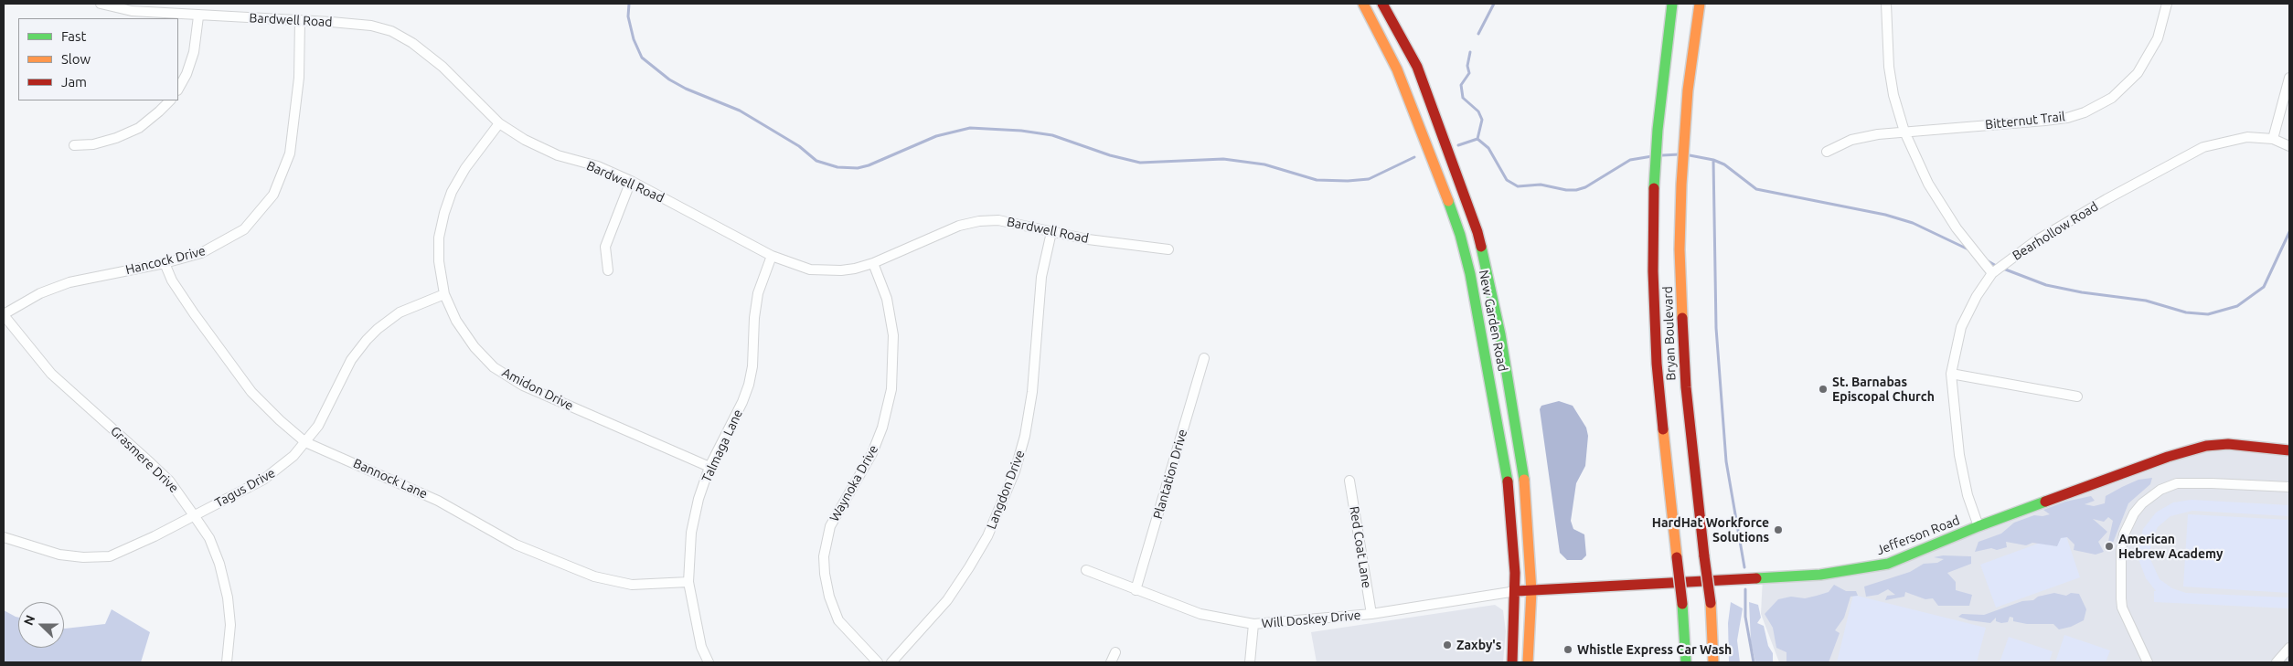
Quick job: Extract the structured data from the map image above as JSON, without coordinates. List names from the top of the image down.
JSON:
{
  "streets": {
    "main road": ["New Garden Road", "Bryan Boulevard", "Jefferson Road"],
    "street": [
      "Bardwell Road",
      "Bitternut Trail",
      "Bearhollow Road",
      "Hancock Drive",
      "Amidon Drive",
      "Talmaga Lane",
      "Grasmere Drive",
      "Plantation Drive",
      "Bannock Lane",
      "Waynoka Drive",
      "Tagus Drive",
      "Langdon Drive",
      "Red Coat Lane",
      "Will Doskey Drive"
    ]
  },
  "crossings": [
    ["Bardwell Road", "Hancock Drive"],
    ["Bardwell Road", "Amidon Drive"],
    ["Bardwell Road", "Talmaga Lane"],
    ["Bardwell Road", "Waynoka Drive"],
    ["Bardwell Road", "Langdon Drive"],
    ["Bearhollow Road", "Jefferson Road"],
    ["Hancock Drive", "Grasmere Drive"],
    ["Hancock Drive", "Bannock Lane"],
    ["New Garden Road", "Jefferson Road"],
    ["New Garden Road", "Will Doskey Drive"],
    ["Amidon Drive", "Talmaga Lane"],
    ["Amidon Drive", "Tagus Drive"],
    ["Talmaga Lane", "Bannock Lane"],
    ["Grasmere Drive", "Tagus Drive"],
    ["Plantation Drive", "Will Doskey Drive"],
    ["Bannock Lane", "Tagus Drive"],
    ["Jefferson Road", "Will Doskey Drive"],
    ["Red Coat Lane", "Will Doskey Drive"]
  ],
  "places": [
    "St. Barnabas Episcopal Church",
    "HardHat Workforce Solutions",
    "American Hebrew Academy",
    "Zaxby's",
    "Whistle Express Car Wash"
  ],
  "legend": ["Fast", "Slow", "Jam"],
  "north": "left"
}
